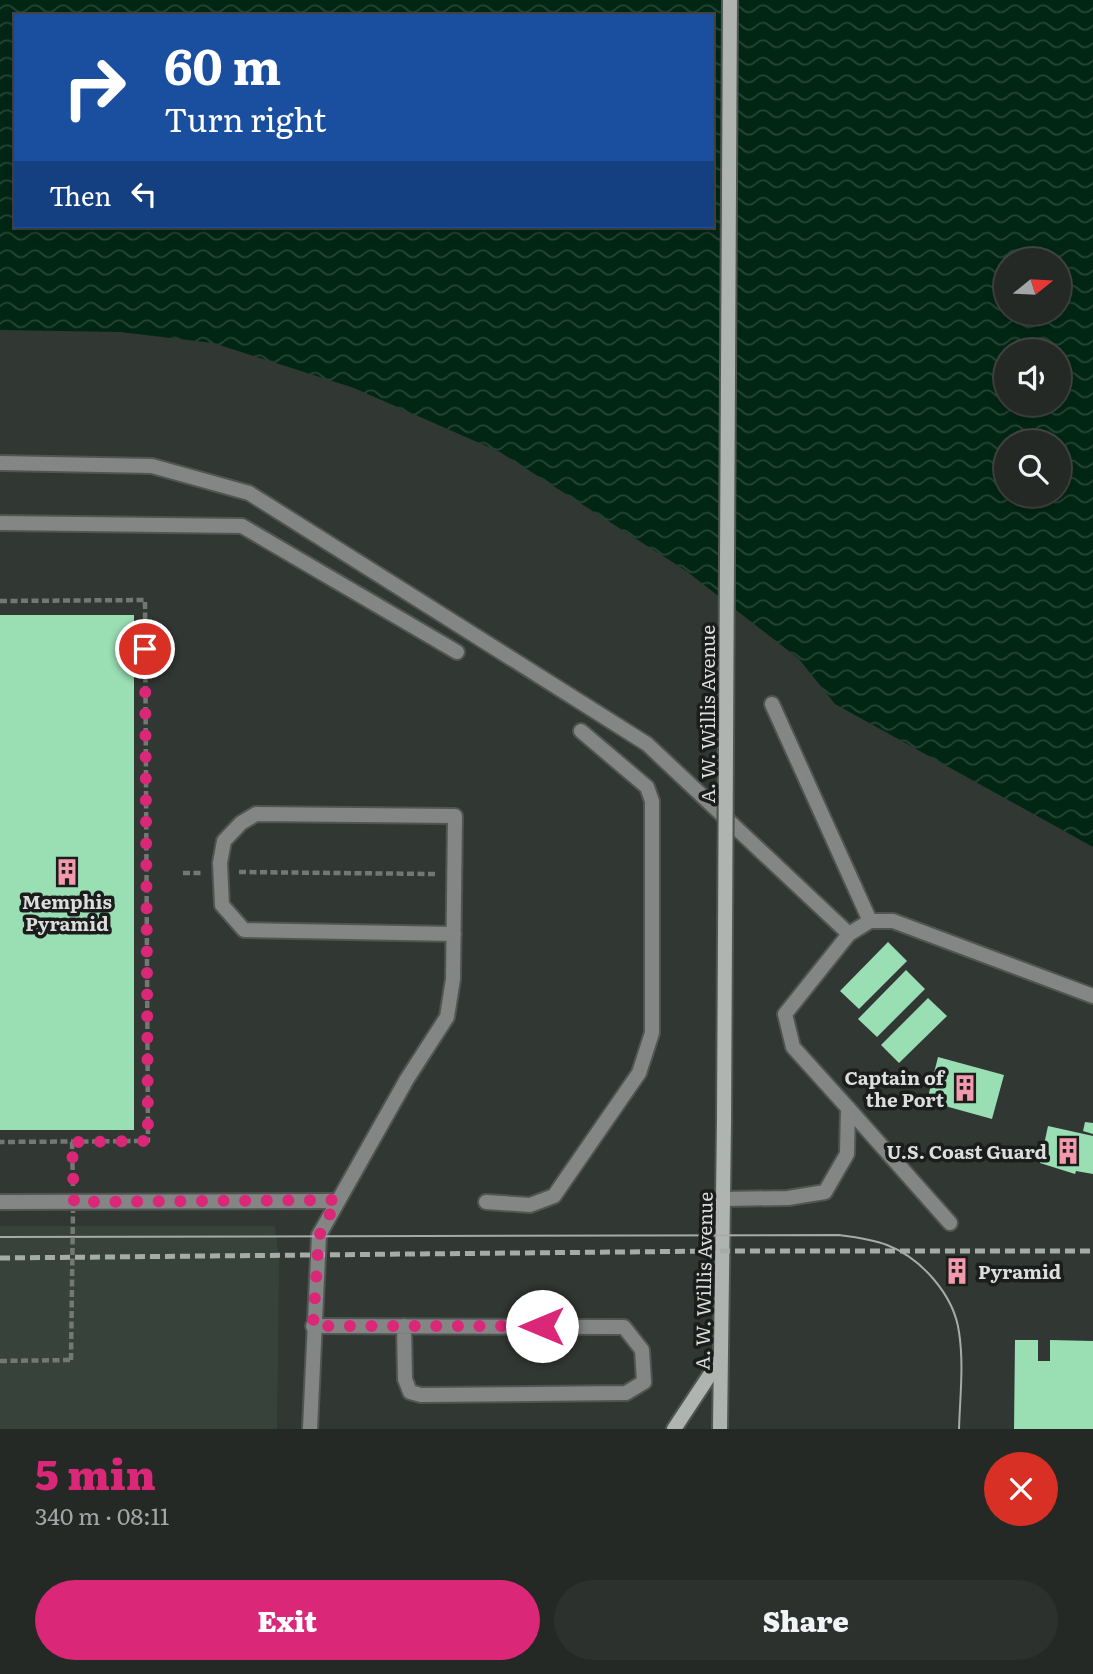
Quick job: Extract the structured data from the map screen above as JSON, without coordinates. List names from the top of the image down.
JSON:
{
  "streets": {
    "main road": ["A. W. Willis Avenue"]
  },
  "places": {
    "building": [
      "Memphis Pyramid",
      "Captain of the Port",
      "U.S. Coast Guard",
      "Pyramid"
    ]
  },
  "north": "right",
  "page": {
    "turn": ["60 m", "Turn right"],
    "then": "Then",
    "heading": ["5 min", "340 m · 08:11"],
    "buttons": ["Exit", "Share"]
  }
}
